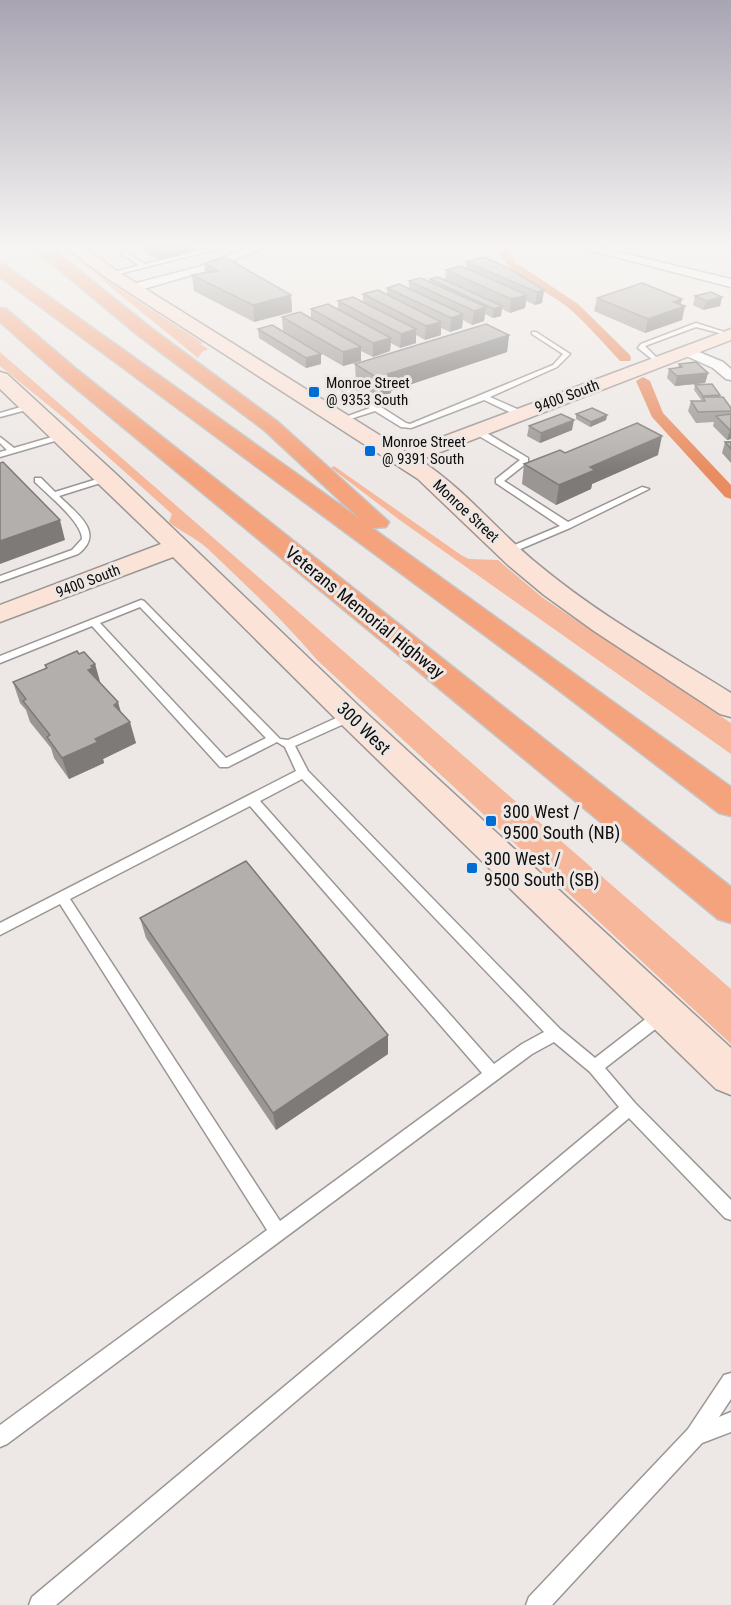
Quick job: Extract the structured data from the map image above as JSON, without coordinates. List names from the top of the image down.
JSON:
{
  "streets": {
    "highway": ["Veterans Memorial Highway"],
    "street": ["9400 South", "Monroe Street", "300 West"]
  },
  "crossings": [
    ["9400 South", "Monroe Street"],
    ["9400 South", "300 West"]
  ],
  "places": {
    "transit": [
      "Monroe Street @ 9353 South",
      "Monroe Street @ 9391 South",
      "300 West / 9500 South (NB)",
      "300 West / 9500 South (SB)"
    ]
  }
}
